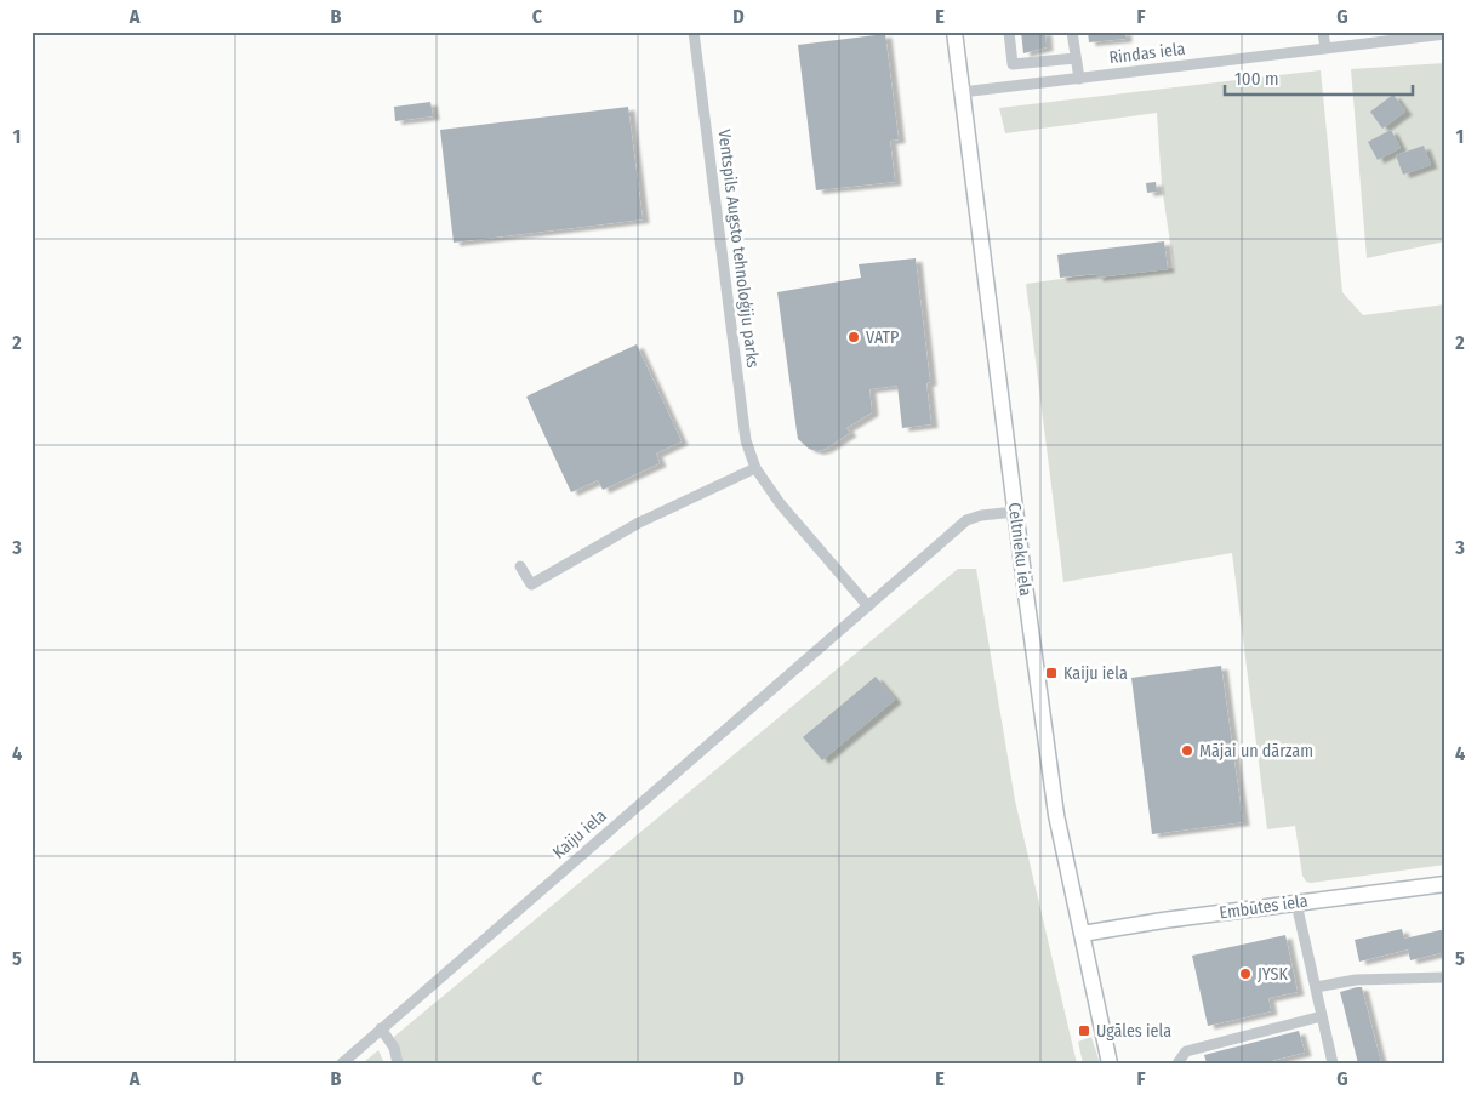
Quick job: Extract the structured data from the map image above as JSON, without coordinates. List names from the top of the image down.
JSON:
{
  "streets": {
    "street": [
      "Rindas iela",
      "Ventspils Augsto tehnoloģiju parks",
      "Celtnieku iela",
      "Kaiju iela",
      "Embūtes iela"
    ]
  },
  "crossings": [
    ["Rindas iela", "Celtnieku iela"],
    ["Ventspils Augsto tehnoloģiju parks", "Kaiju iela"],
    ["Celtnieku iela", "Kaiju iela"],
    ["Celtnieku iela", "Embūtes iela"]
  ],
  "places": {
    "other": ["VATP", "Mājai un dārzam", "JYSK"],
    "transit": ["Kaiju iela", "Ugāles iela"]
  },
  "scale_bar": "100 m",
  "grid": {
    "columns": [
      "A",
      "B",
      "C",
      "D",
      "E",
      "F",
      "G"
    ],
    "rows": [
      "1",
      "2",
      "3",
      "4",
      "5"
    ]
  }
}
